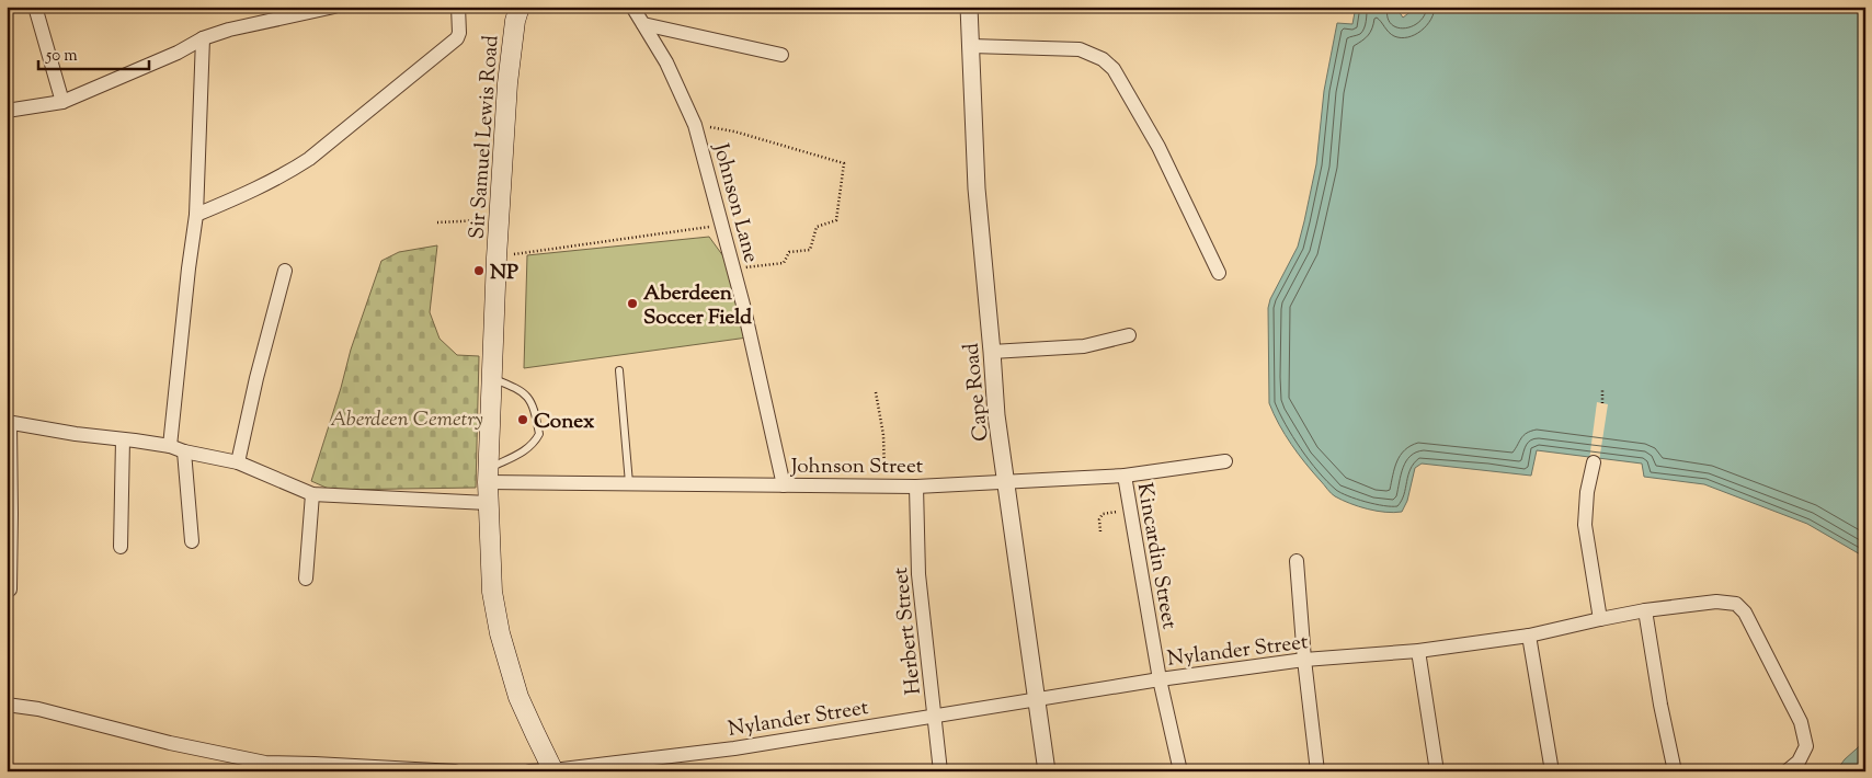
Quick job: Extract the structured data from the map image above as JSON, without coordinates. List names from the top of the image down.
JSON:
{
  "streets": {
    "main road": ["Sir Samuel Lewis Road"],
    "street": [
      "Johnson Lane",
      "Cape Road",
      "Johnson Street",
      "Kincardin Street",
      "Herbert Street",
      "Nylander Street"
    ]
  },
  "crossings": [
    ["Sir Samuel Lewis Road", "Johnson Street"],
    ["Sir Samuel Lewis Road", "Nylander Street"],
    ["Johnson Lane", "Johnson Street"],
    ["Cape Road", "Johnson Street"],
    ["Cape Road", "Nylander Street"],
    ["Johnson Street", "Kincardin Street"],
    ["Johnson Street", "Herbert Street"],
    ["Kincardin Street", "Nylander Street"],
    ["Herbert Street", "Nylander Street"]
  ],
  "parks": ["Aberdeen Cemetry"],
  "places": ["NP", "Aberdeen Soccer Field", "Conex"],
  "scale_bar": "50 m"
}
